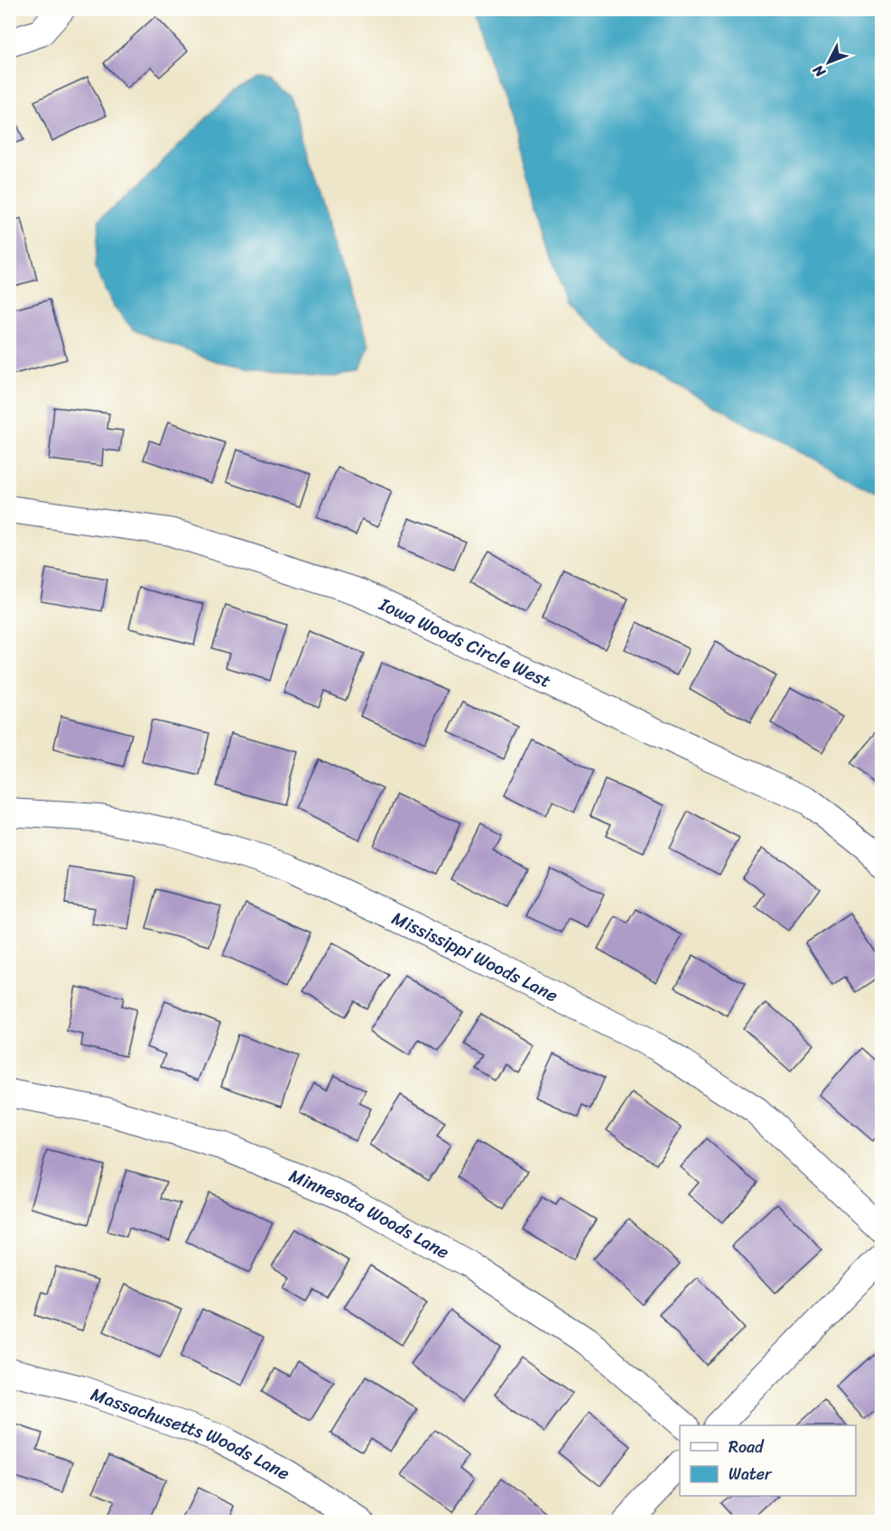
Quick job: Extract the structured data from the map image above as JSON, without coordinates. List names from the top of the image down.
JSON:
{
  "streets": {
    "street": [
      "Iowa Woods Circle West",
      "Mississippi Woods Lane",
      "Minnesota Woods Lane",
      "Massachusetts Woods Lane"
    ]
  },
  "legend": ["Road", "Water"],
  "north": "bottom left"
}
